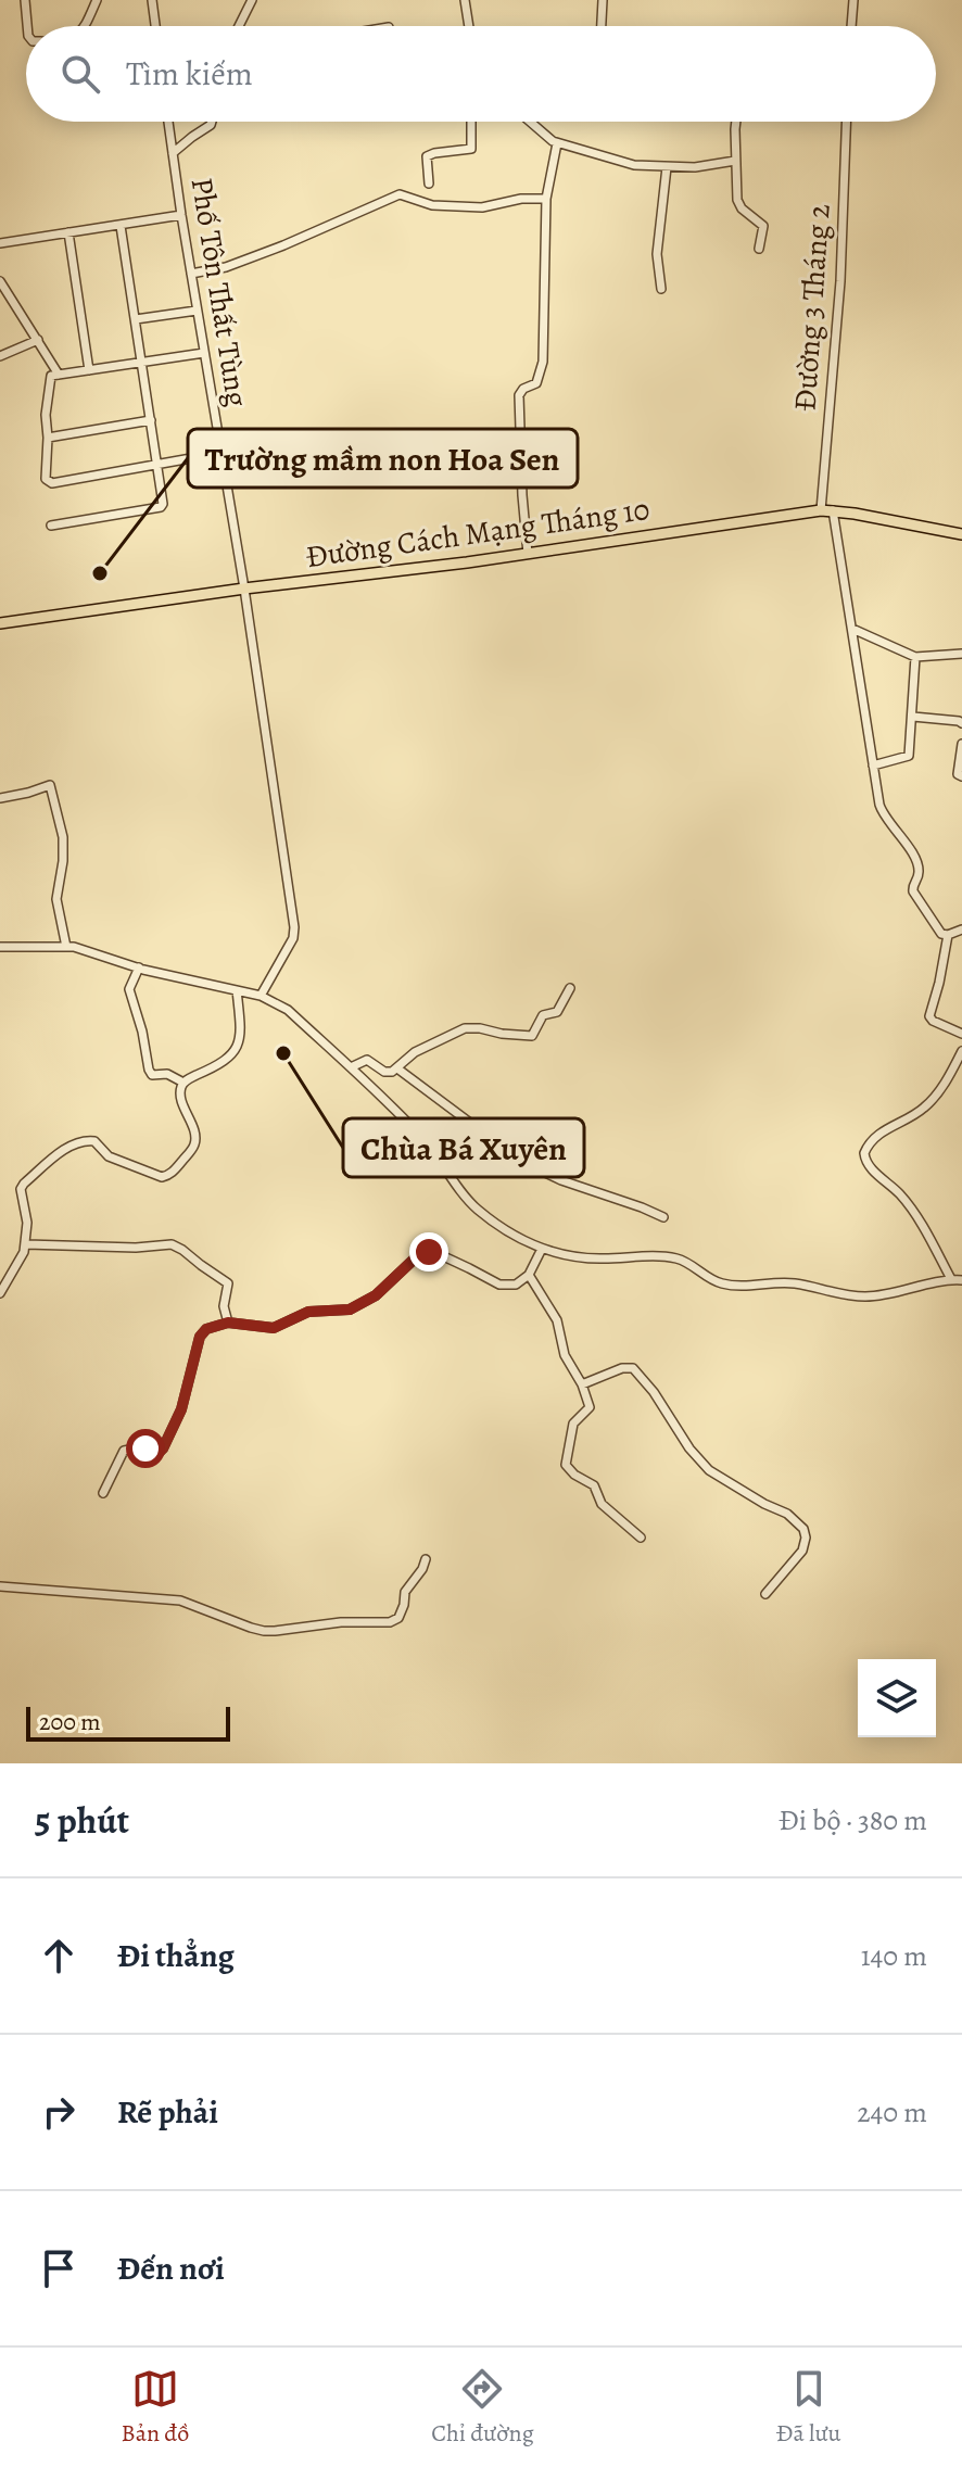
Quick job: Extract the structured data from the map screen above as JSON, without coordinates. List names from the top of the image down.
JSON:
{
  "streets": {
    "main road": ["Đường Cách Mạng Tháng 10"],
    "street": ["Phố Tôn Thất Tùng", "Đường 3 Tháng 2"]
  },
  "crossings": [
    ["Phố Tôn Thất Tùng", "Đường Cách Mạng Tháng 10"],
    ["Đường 3 Tháng 2", "Đường Cách Mạng Tháng 10"]
  ],
  "places": ["Trường mầm non Hoa Sen", "Chùa Bá Xuyên"],
  "scale_bar": "200 m",
  "page": {
    "search": "Tìm kiếm",
    "scale": "200 m",
    "heading": ["5 phút", "Đi bộ · 380 m"],
    "list": [
      ["Đi thẳng", "140 m"],
      ["Rẽ phải", "240 m"],
      "Đến nơi"
    ],
    "nav": ["Bản đồ", "Chỉ đường", "Đã lưu"]
  }
}
